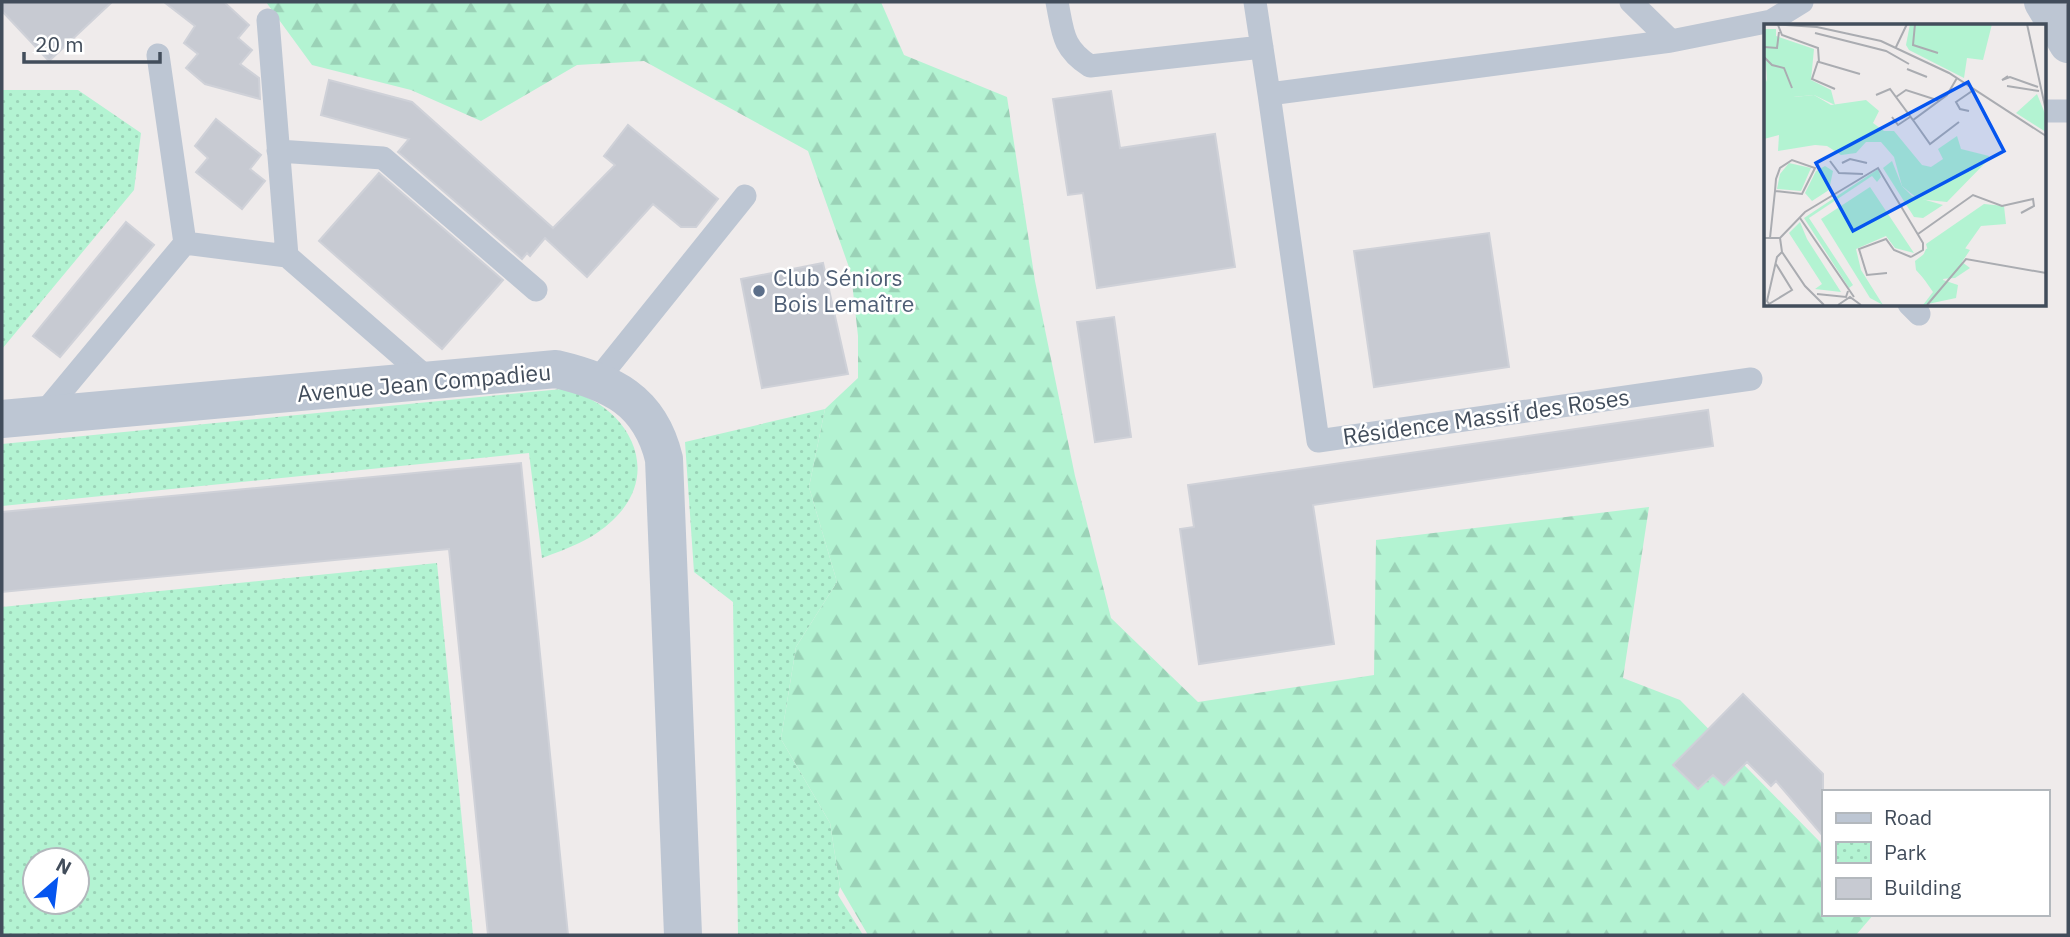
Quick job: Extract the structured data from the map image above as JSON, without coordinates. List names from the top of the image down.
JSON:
{
  "streets": {
    "street": ["Avenue Jean Compadieu"],
    "lane": ["Résidence Massif des Roses"]
  },
  "places": ["Club Séniors Bois Lemaître"],
  "legend": ["Road", "Park", "Building"],
  "scale_bar": "20 m",
  "north": "top right"
}
